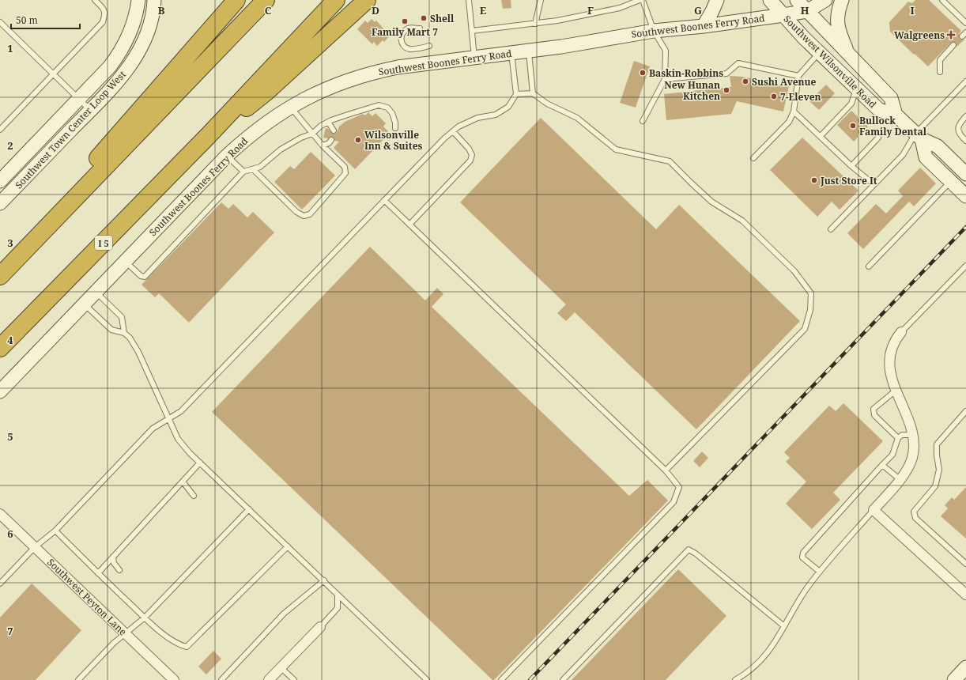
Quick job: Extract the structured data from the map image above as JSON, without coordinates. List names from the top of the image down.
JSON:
{
  "streets": {
    "highway": ["I 5"],
    "main road": ["Southwest Boones Ferry Road", "Southwest Wilsonville Road", "Southwest Town Center Loop West"],
    "street": ["Southwest Peyton Lane"]
  },
  "crossings": [
    ["Southwest Boones Ferry Road", "Southwest Wilsonville Road"]
  ],
  "places": {
    "other": [
      "Shell",
      "Family Mart 7",
      "Baskin-Robbins",
      "Sushi Avenue",
      "New Hunan Kitchen",
      "7-Eleven",
      "Bullock Family Dental",
      "Wilsonville Inn & Suites",
      "Just Store It"
    ],
    "health": ["Walgreens"]
  },
  "scale_bar": "50 m",
  "grid": {
    "columns": [
      "B",
      "C",
      "D",
      "E",
      "F",
      "G",
      "H",
      "I"
    ],
    "rows": [
      "1",
      "2",
      "3",
      "4",
      "5",
      "6",
      "7"
    ]
  }
}
